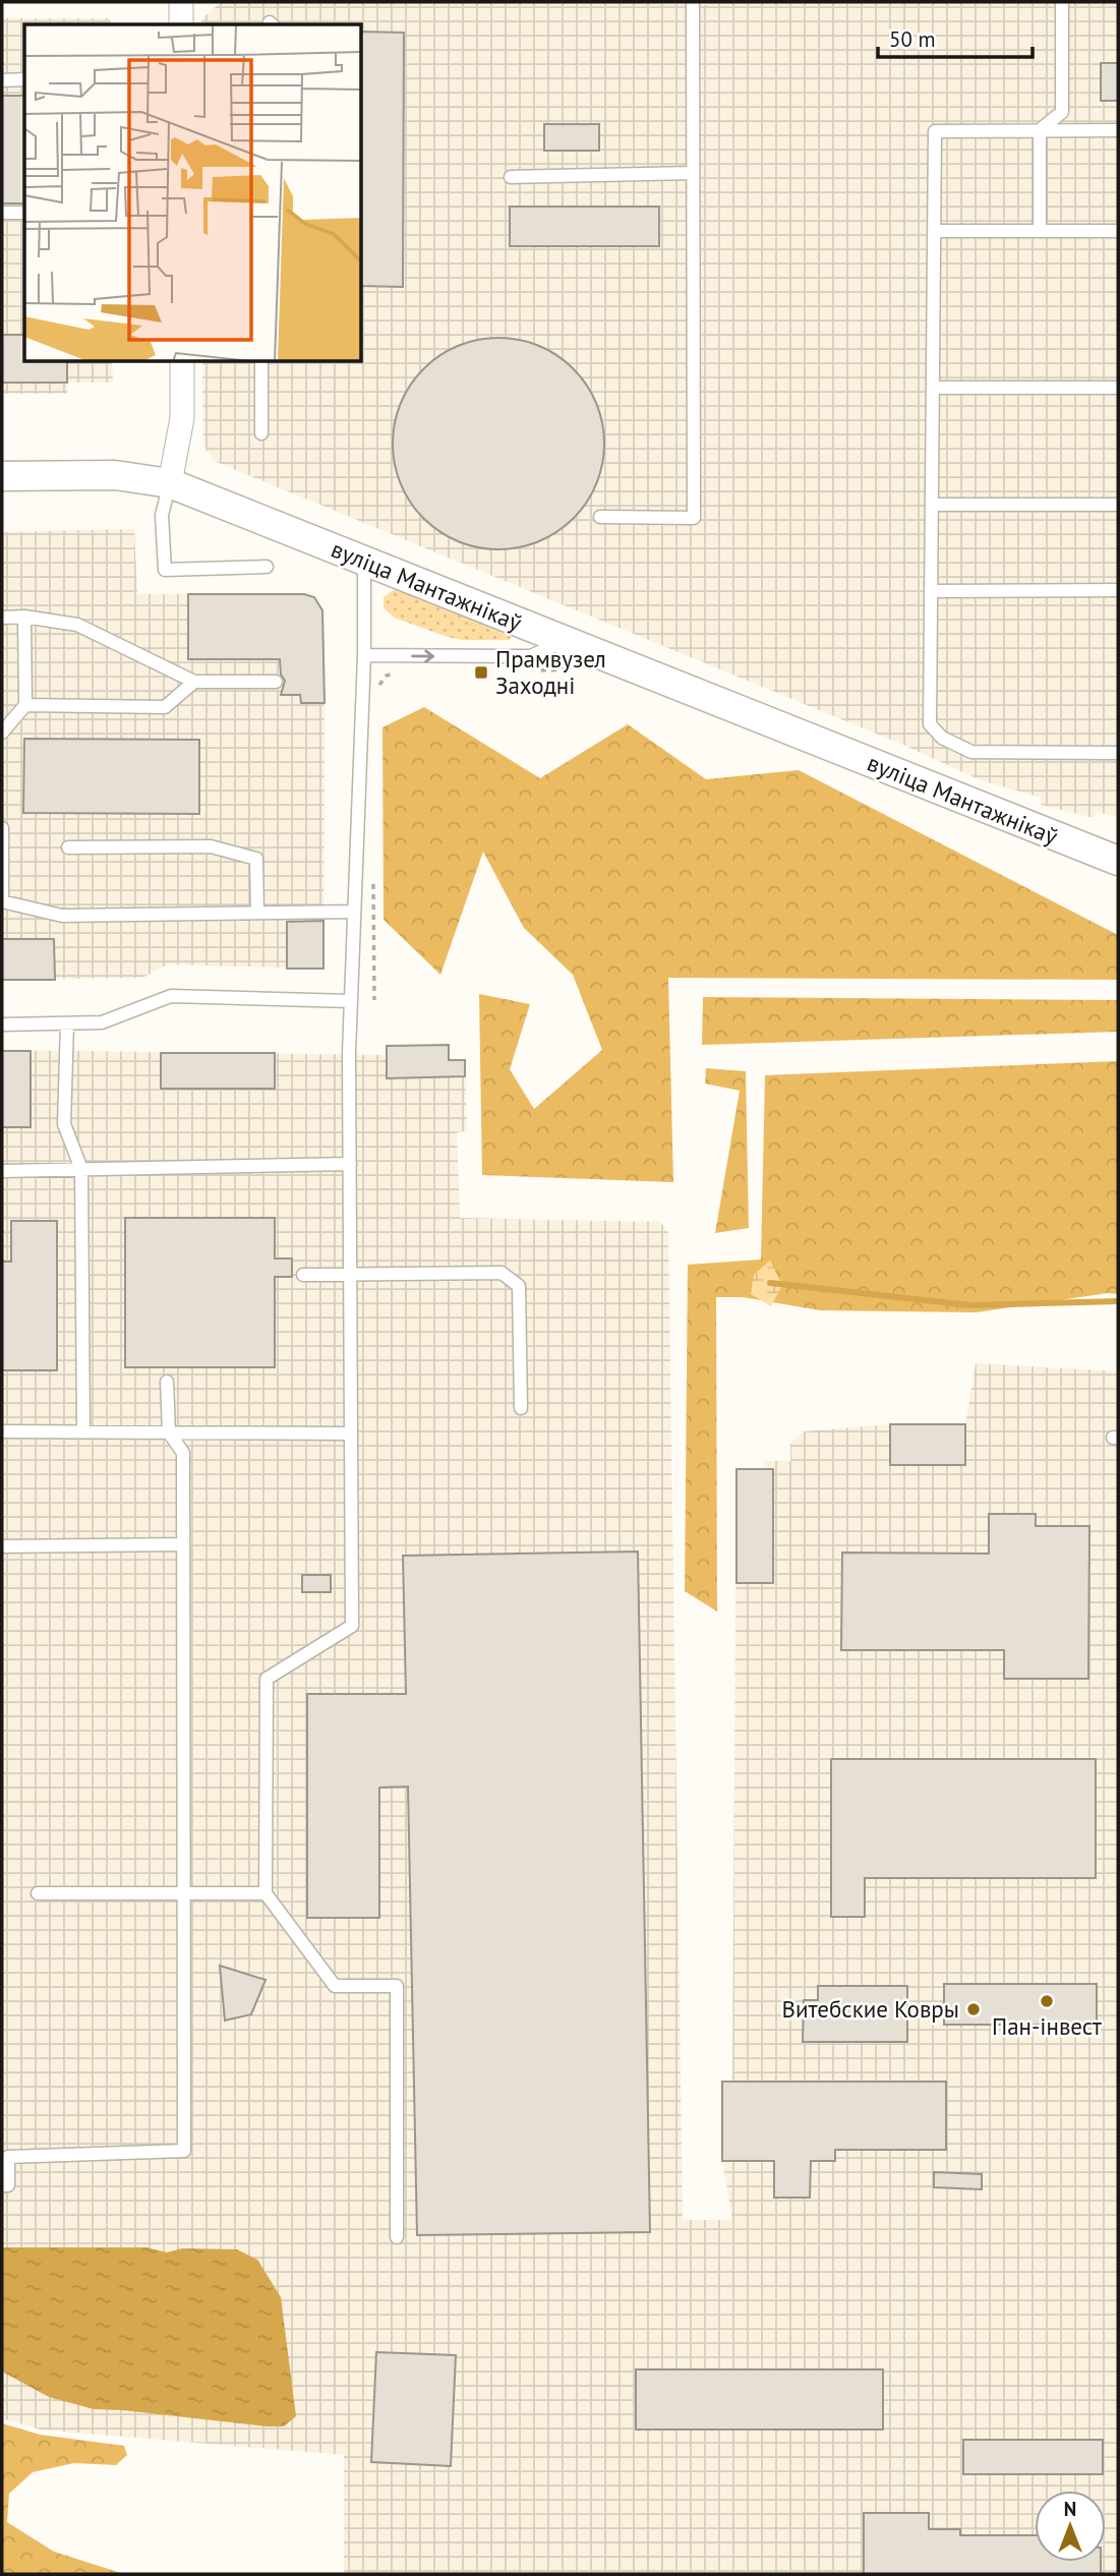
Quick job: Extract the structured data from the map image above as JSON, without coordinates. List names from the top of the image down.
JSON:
{
  "streets": {
    "street": ["вуліца Мантажнікаў"]
  },
  "places": {
    "transit": ["Прамвузел Заходні"],
    "other": ["Пан-інвест", "Витебские Ковры"]
  },
  "scale_bar": "50 m",
  "north": "top"
}
